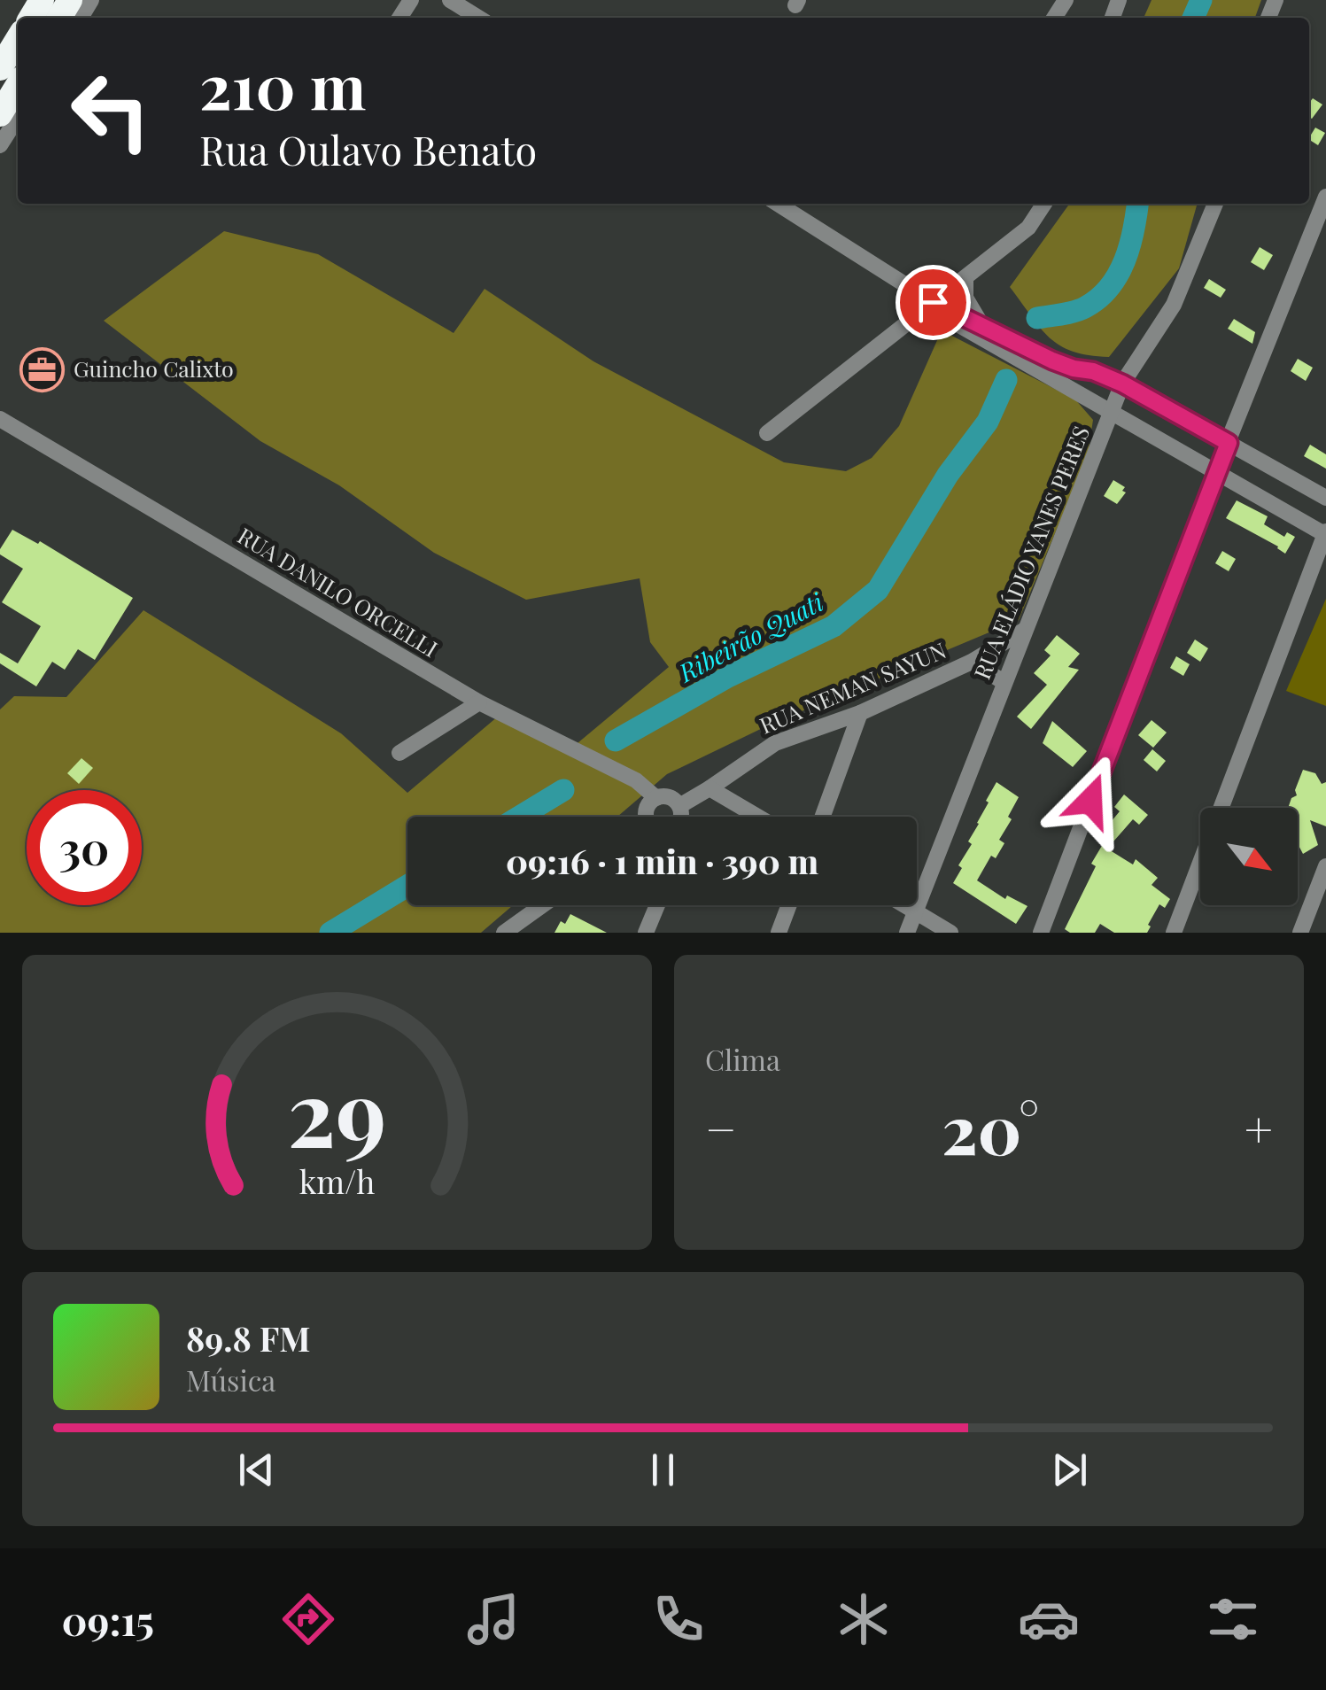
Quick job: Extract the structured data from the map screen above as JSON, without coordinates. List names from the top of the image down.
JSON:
{
  "streets": {
    "street": ["RUA ELÁDIO YANES PERES", "RUA DANILO ORCELLI", "RUA NEMAN SAYUN"]
  },
  "crossings": [
    ["RUA ELÁDIO YANES PERES", "RUA NEMAN SAYUN"]
  ],
  "water": ["Ribeirão Quati"],
  "places": {
    "office": ["Guincho Calixto"]
  },
  "north": "bottom right",
  "page": {
    "turn": ["210 m", "Rua Oulavo Benato"],
    "limit": "30",
    "trip": "09:16 · 1 min · 390 m",
    "tile": "Clima",
    "heat": ["−", "20°", "+"],
    "song": ["89.8 FM", "Música"],
    "tabs": "09:15",
    "gauge": ["29", "km/h"]
  }
}
